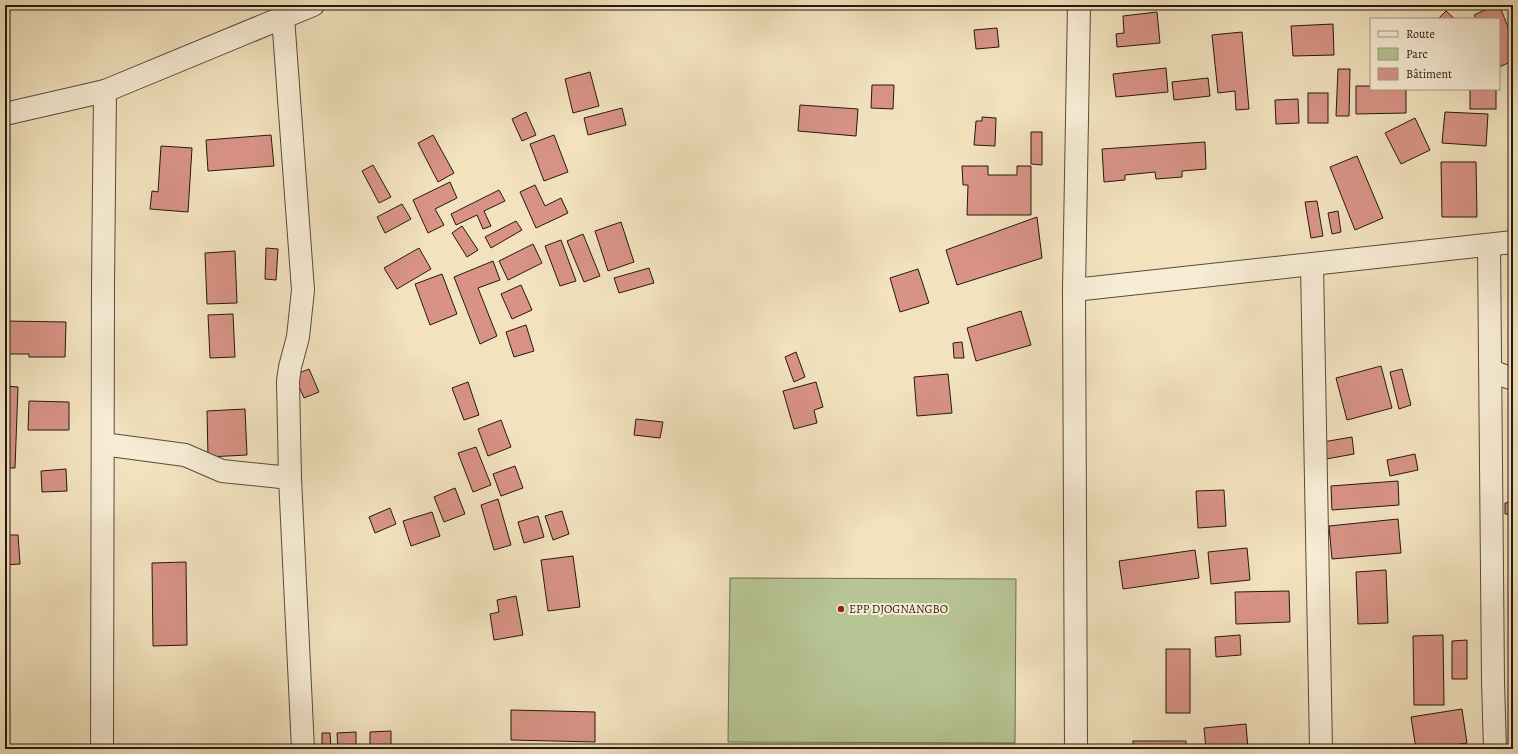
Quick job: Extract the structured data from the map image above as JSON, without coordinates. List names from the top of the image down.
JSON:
{
  "places": ["EPP DJOGNANGBO"],
  "legend": ["Route", "Parc", "Bâtiment"]
}
